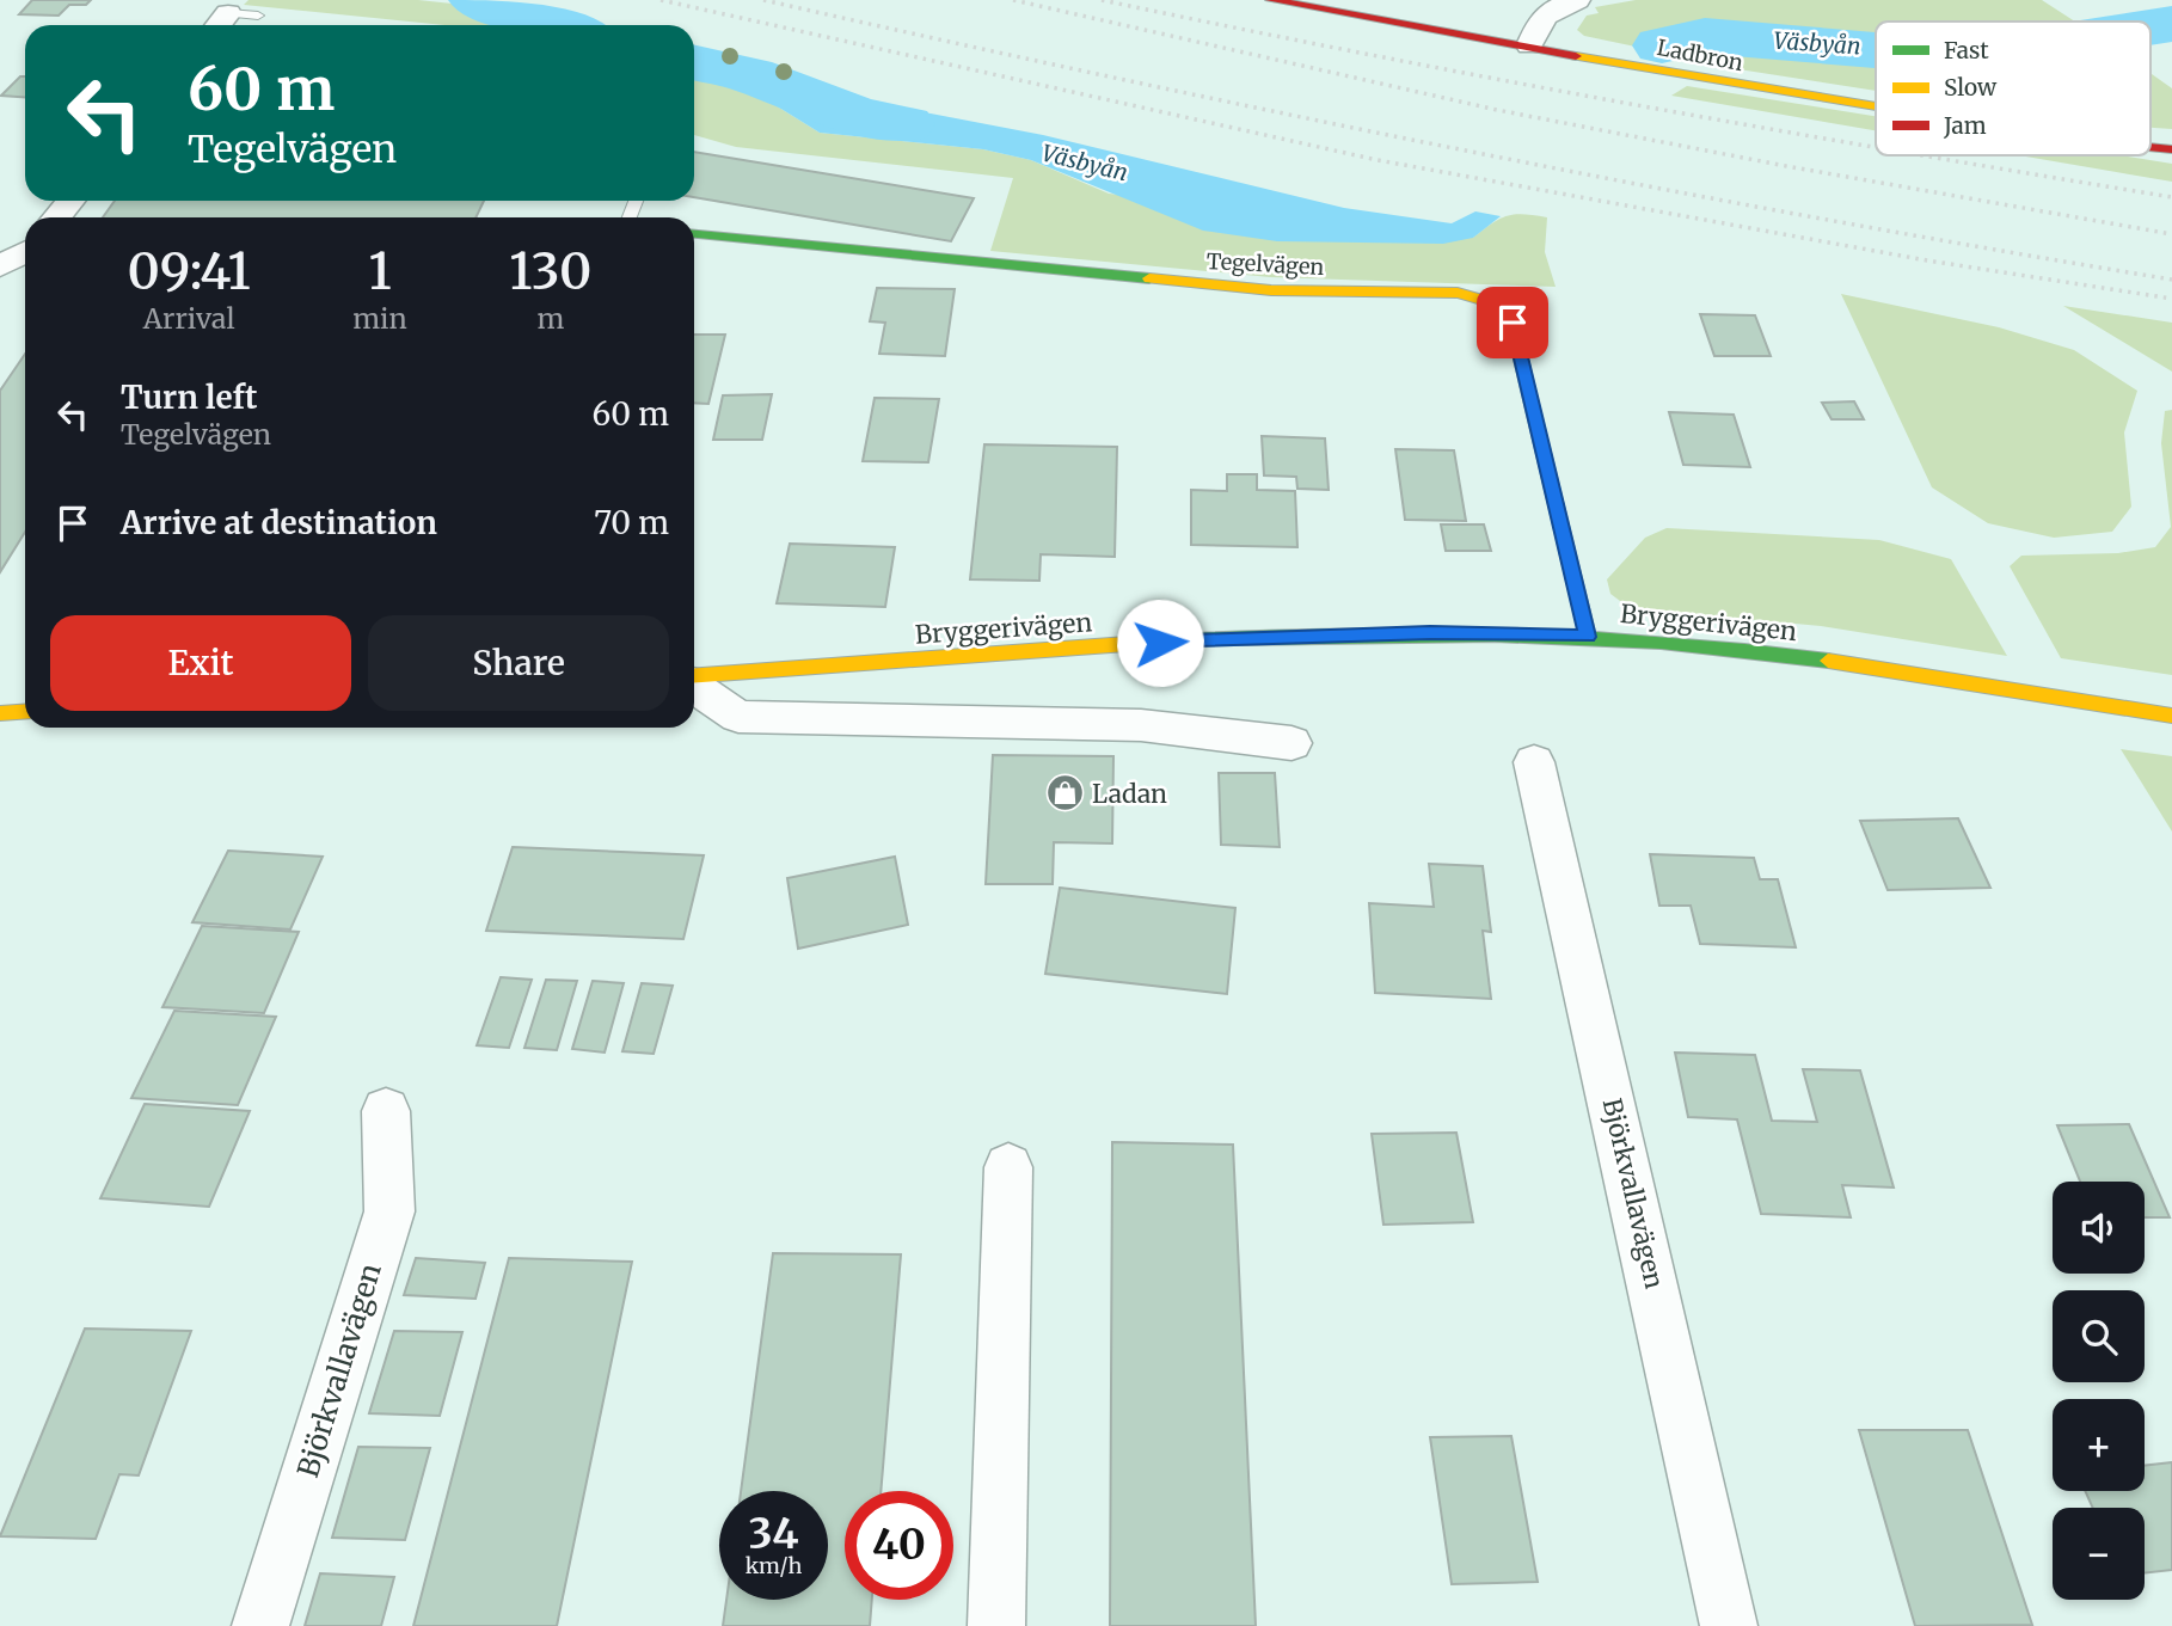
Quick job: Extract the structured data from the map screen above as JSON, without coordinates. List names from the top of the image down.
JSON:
{
  "streets": {
    "street": [
      "Ladbron",
      "Tegelvägen",
      "Bryggerivägen",
      "Björkvallavägen"
    ]
  },
  "crossings": [
    ["Tegelvägen", "Bryggerivägen"]
  ],
  "water": ["Väsbyån"],
  "places": {
    "shop": ["Ladan"]
  },
  "legend": ["Fast", "Slow", "Jam"],
  "page": {
    "turn": ["60 m", "Tegelvägen"],
    "eta": [
      "09:41",
      "Arrival",
      "1",
      "min",
      "130",
      "m"
    ],
    "list": [
      {
        "name": "Turn left",
        "note": "Tegelvägen",
        "value": "60 m"
      },
      {
        "name": "Arrive at destination",
        "value": "70 m"
      }
    ],
    "buttons": ["Exit", "Share"],
    "map_buttons": ["+", "−"],
    "speed": "34 km/h",
    "limit": "40"
  }
}
